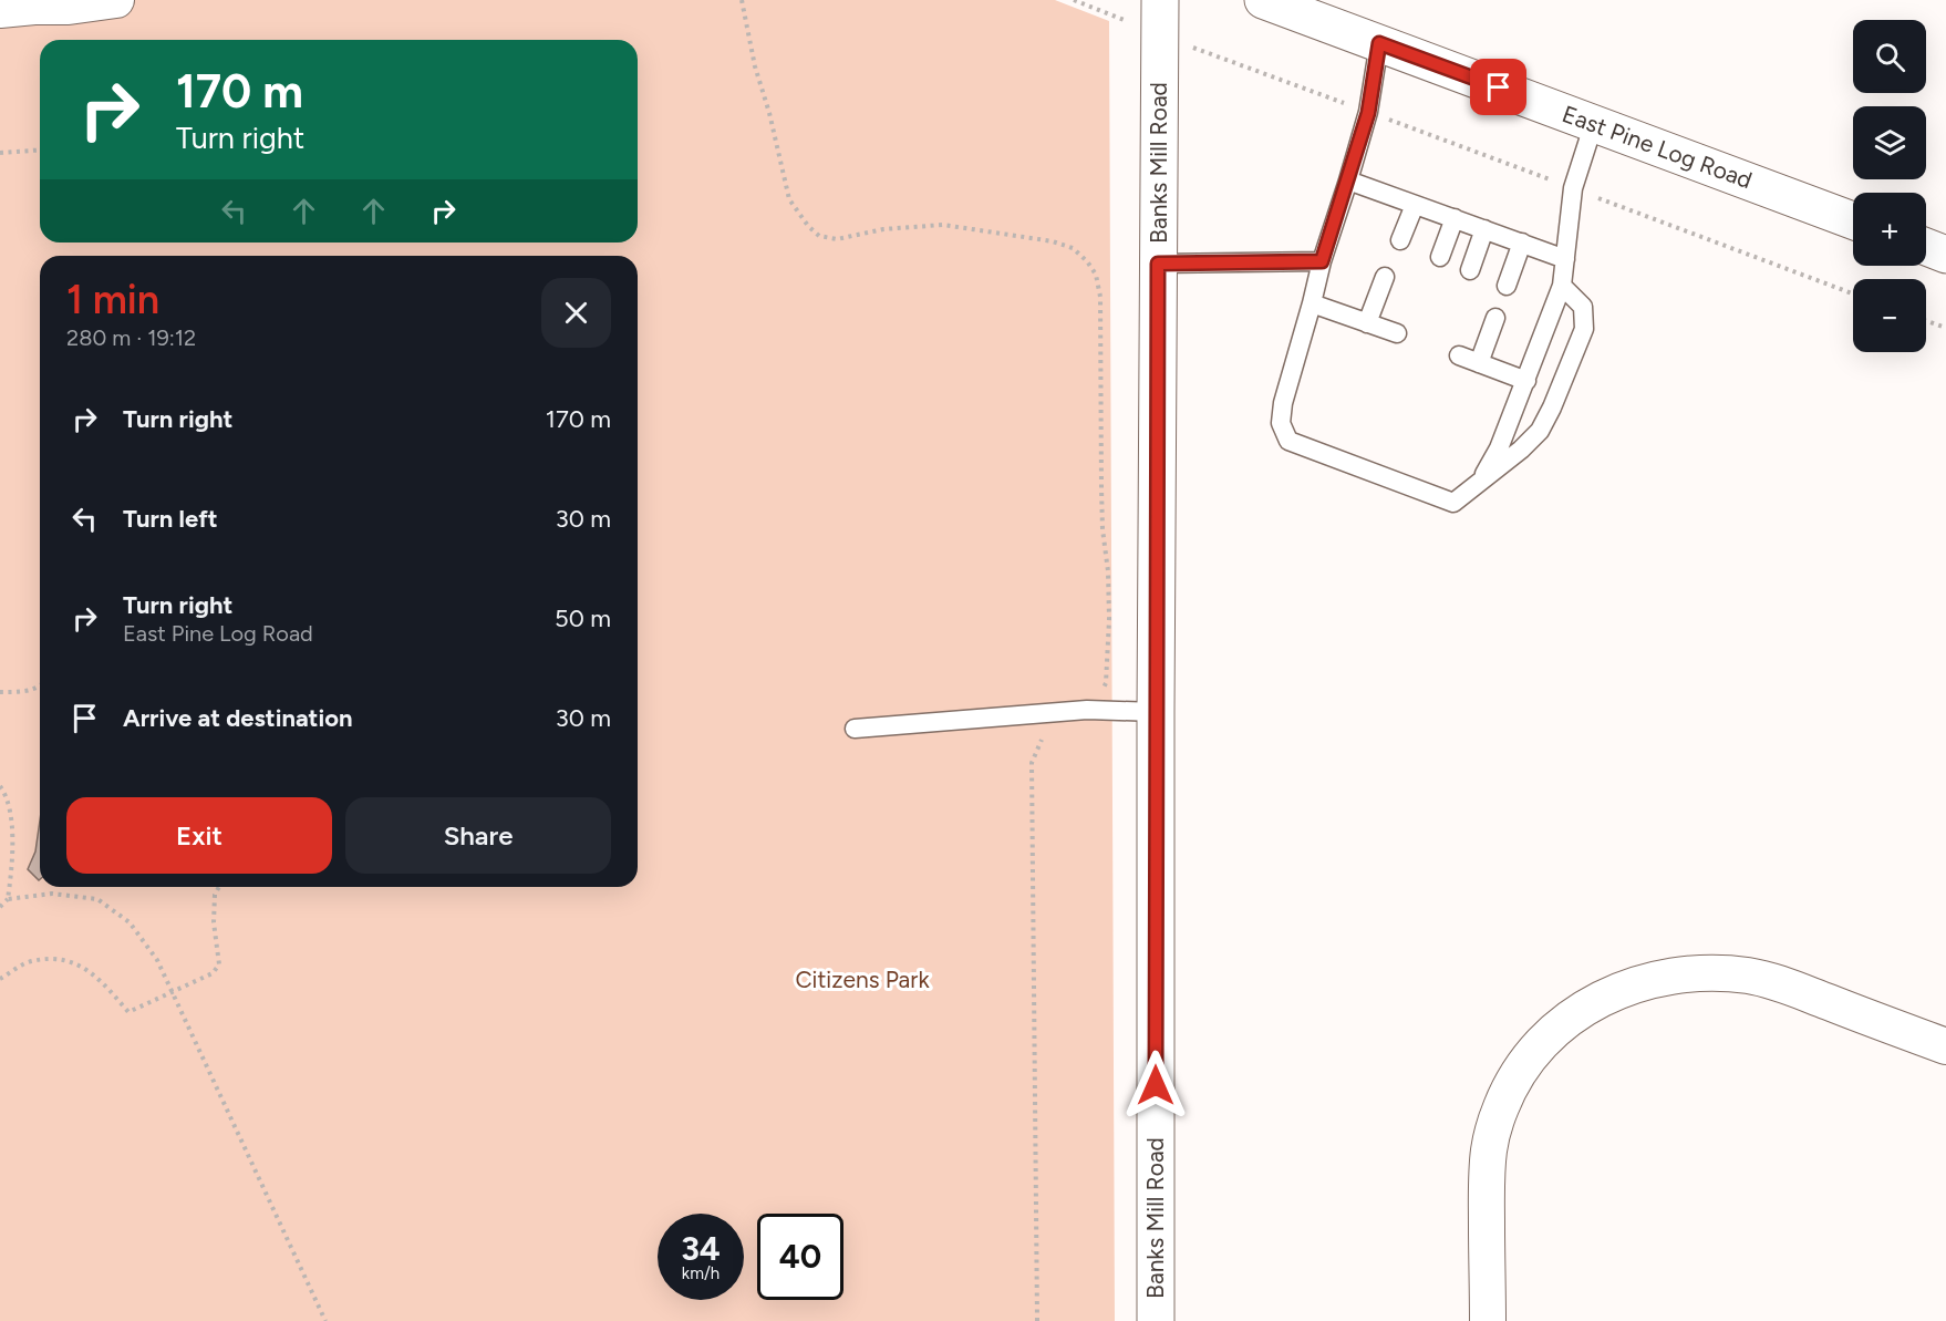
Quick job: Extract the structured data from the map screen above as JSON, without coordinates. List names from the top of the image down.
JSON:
{
  "streets": {
    "street": ["East Pine Log Road", "Banks Mill Road"]
  },
  "parks": ["Citizens Park"],
  "page": {
    "map_buttons": ["+", "−"],
    "turn": ["170 m", "Turn right"],
    "heading": ["1 min", "280 m · 19:12"],
    "list": [
      {
        "name": "Turn right",
        "value": "170 m"
      },
      {
        "name": "Turn left",
        "value": "30 m"
      },
      {
        "name": "Turn right",
        "note": "East Pine Log Road",
        "value": "50 m"
      },
      {
        "name": "Arrive at destination",
        "value": "30 m"
      }
    ],
    "buttons": ["Exit", "Share"],
    "speed": "34 km/h",
    "limit": "40"
  }
}
